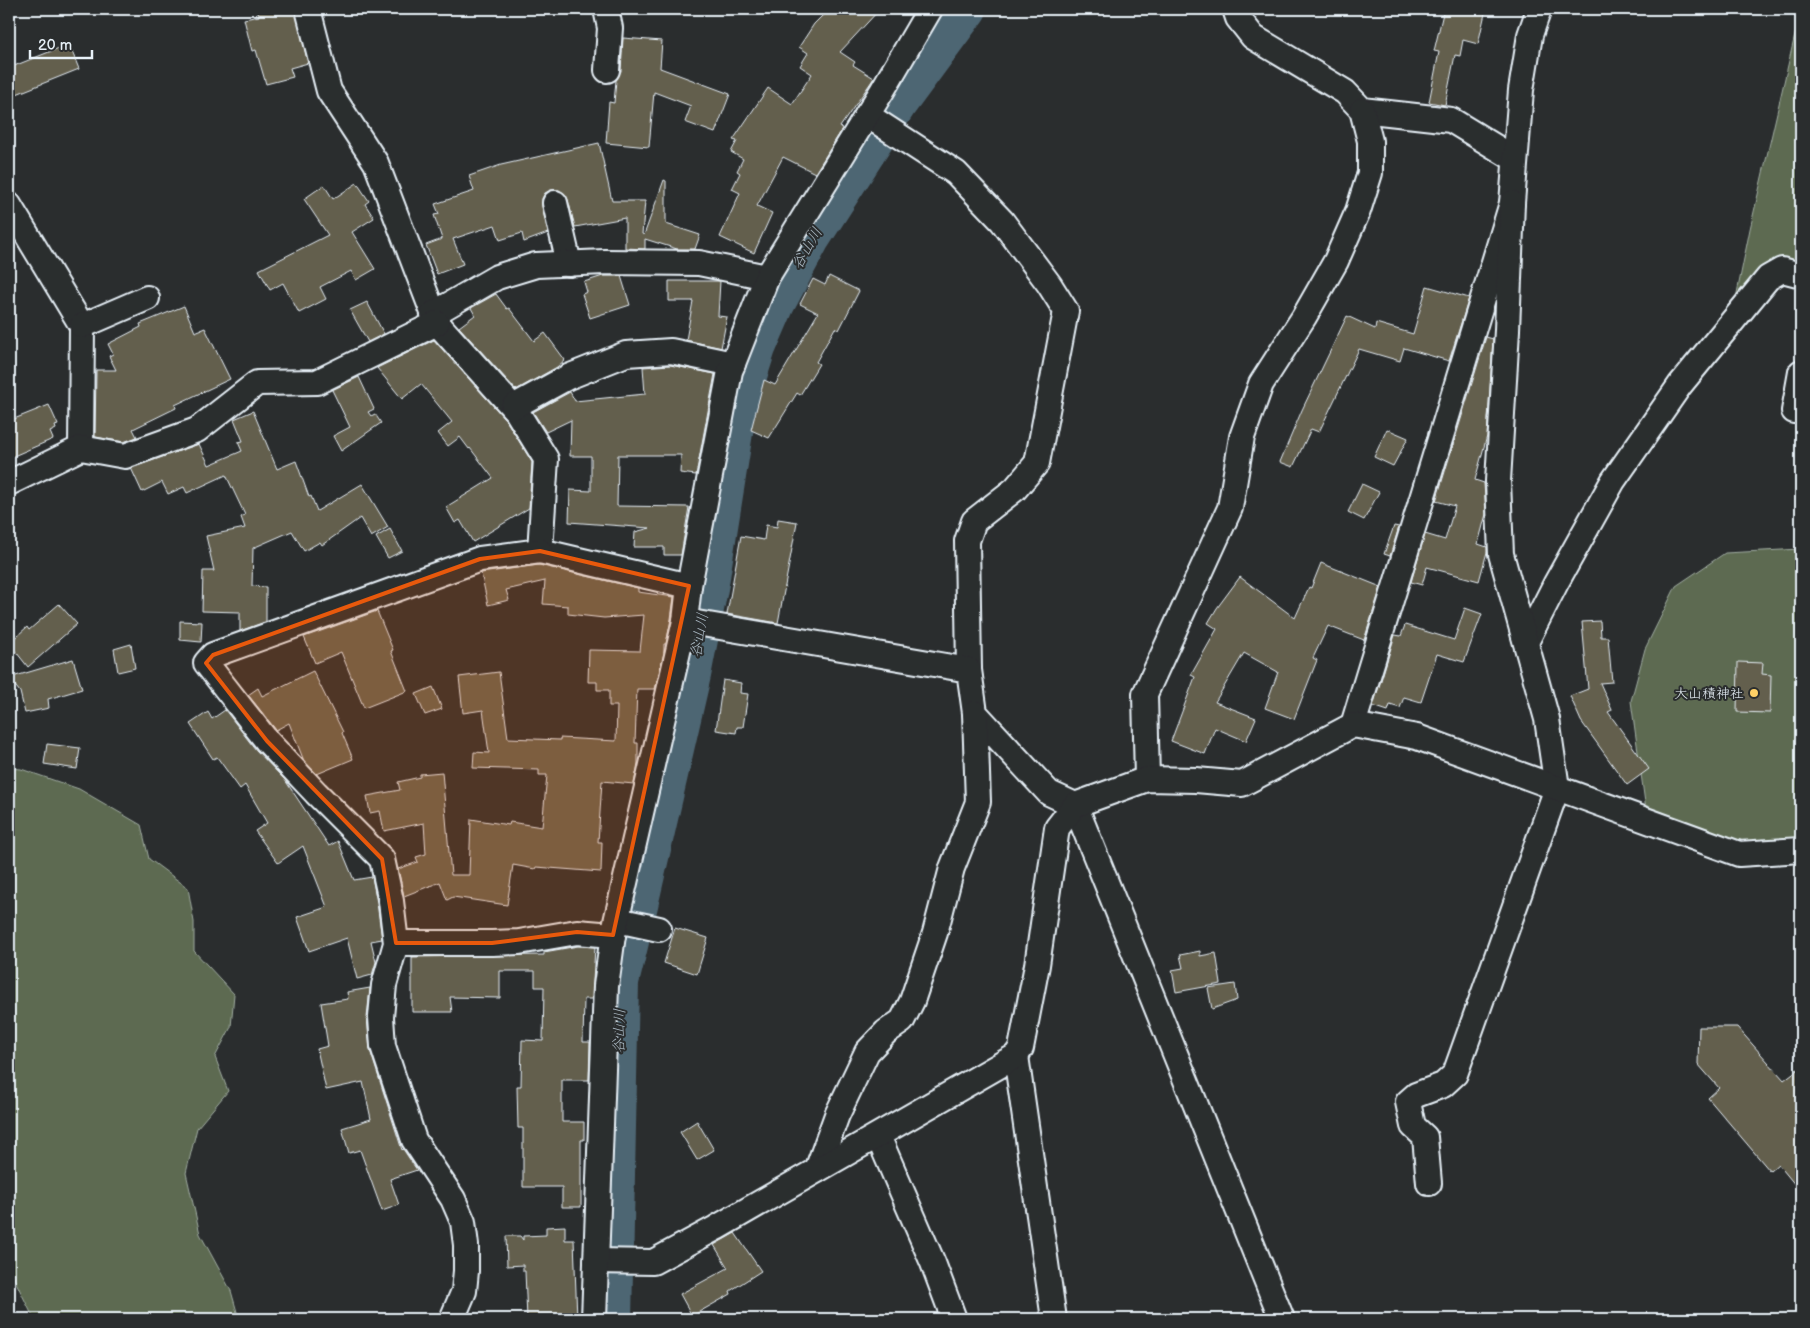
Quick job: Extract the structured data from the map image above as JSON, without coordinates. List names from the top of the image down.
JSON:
{
  "water": ["谷山川"],
  "places": ["大山積神社"],
  "scale_bar": "20 m"
}
